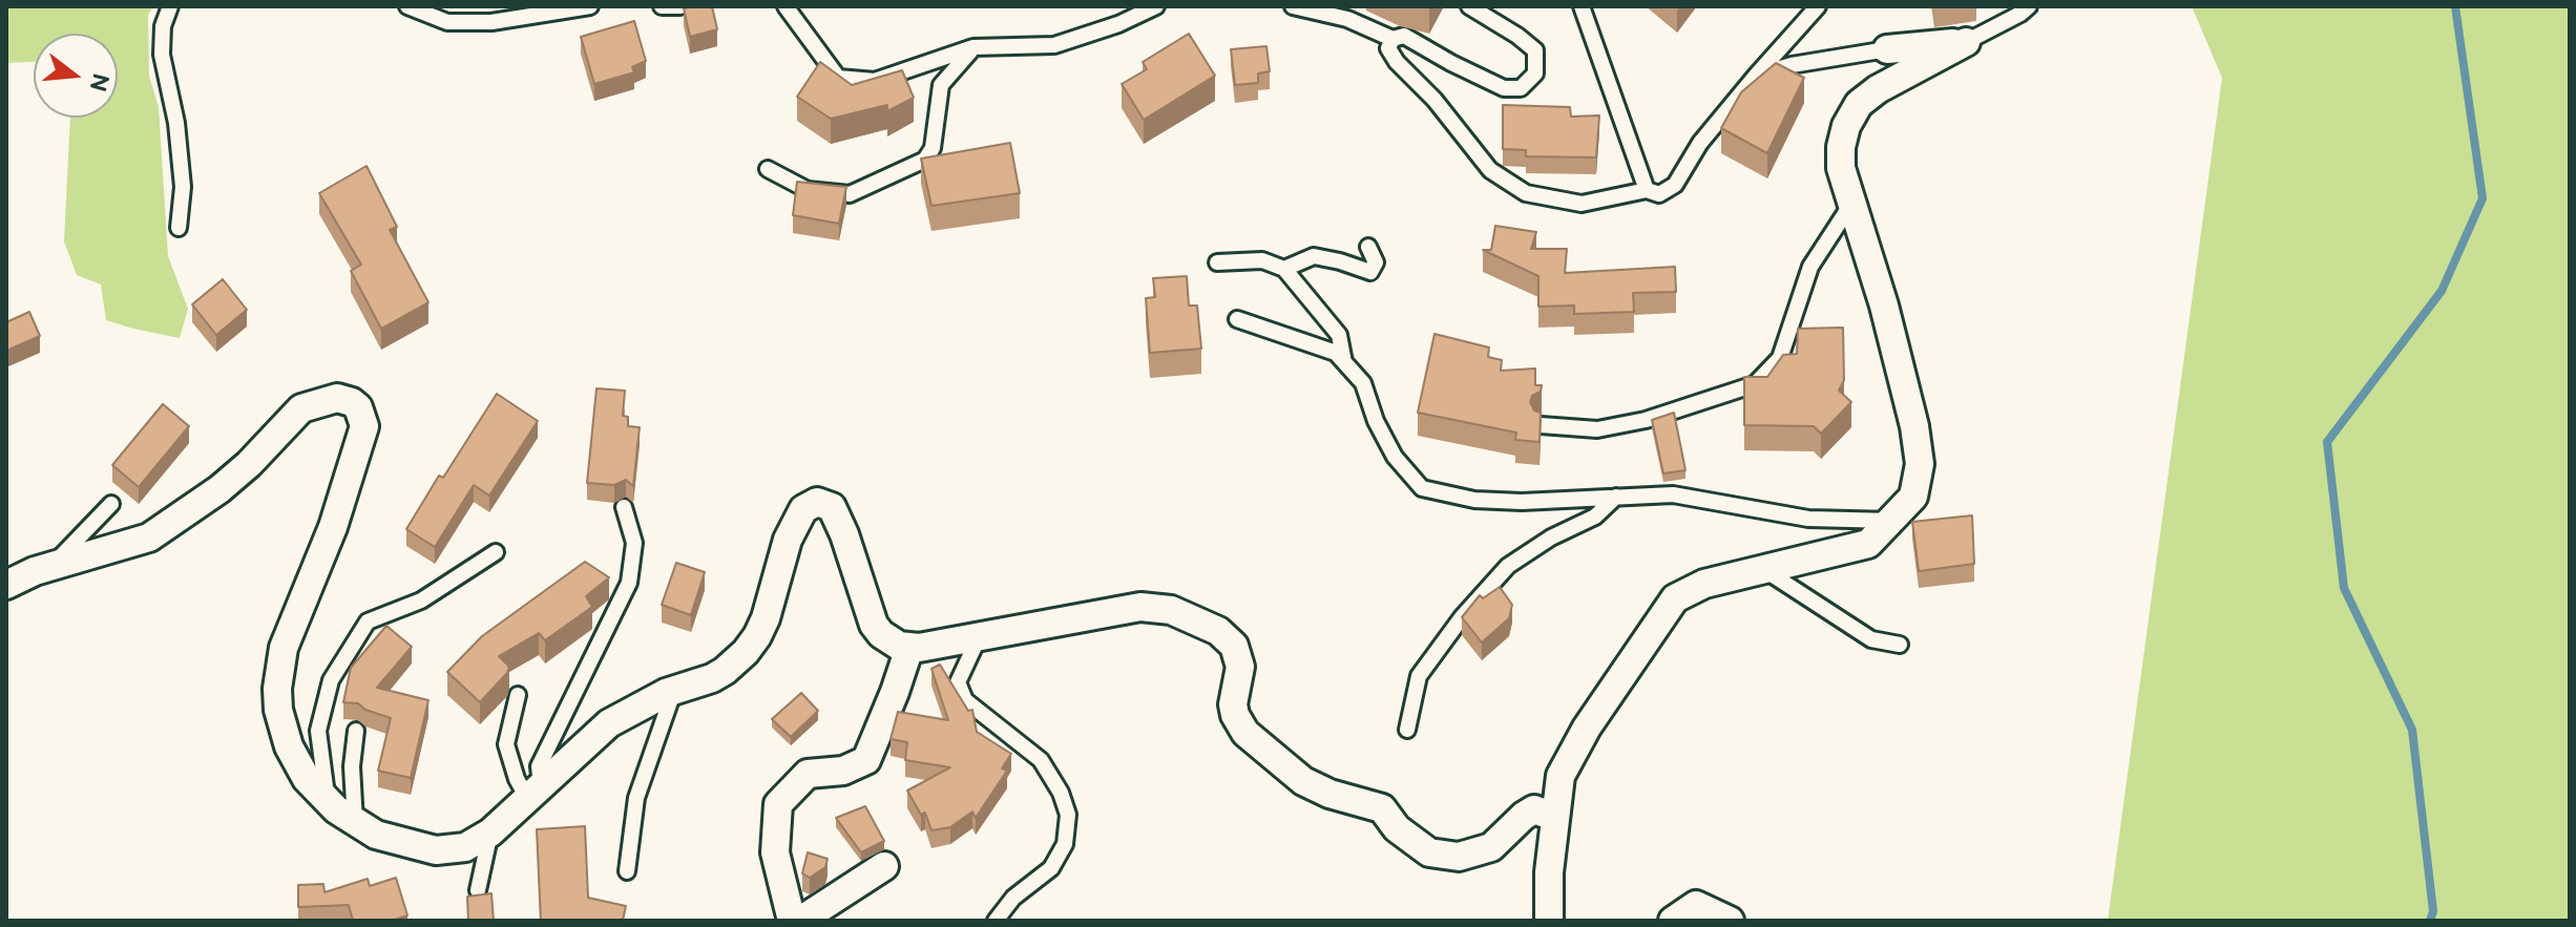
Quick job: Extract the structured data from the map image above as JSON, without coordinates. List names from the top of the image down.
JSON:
{
  "north": "right"
}
